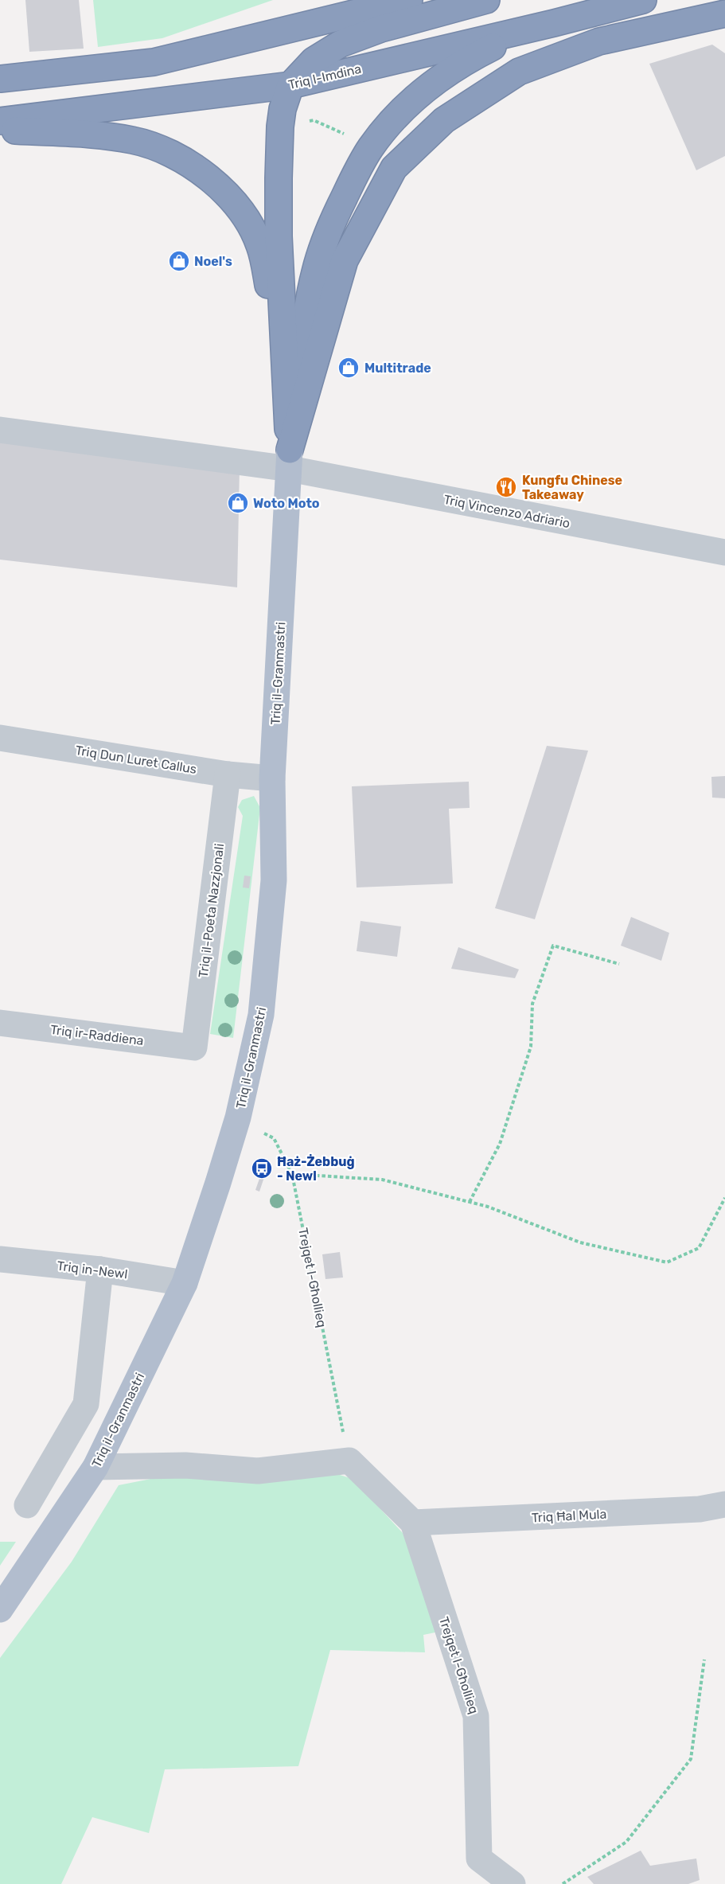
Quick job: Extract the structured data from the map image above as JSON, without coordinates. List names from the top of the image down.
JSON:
{
  "streets": {
    "highway": ["Triq l-Imdina"],
    "main road": ["Triq il-Granmastri"],
    "street": [
      "Triq Vincenzo Adriario",
      "Triq Dun Luret Callus",
      "Triq il-Poeta Nazzjonali",
      "Triq ir-Raddiena",
      "Triq in-Newl",
      "Trejqet l-Għollieq",
      "Triq Ħal Mula"
    ]
  },
  "crossings": [
    ["Triq Vincenzo Adriario", "Triq il-Granmastri"],
    ["Triq il-Granmastri", "Triq Dun Luret Callus"],
    ["Triq il-Granmastri", "Triq in-Newl"],
    ["Triq il-Granmastri", "Trejqet l-Għollieq"],
    ["Triq Dun Luret Callus", "Triq il-Poeta Nazzjonali"],
    ["Triq il-Poeta Nazzjonali", "Triq ir-Raddiena"],
    ["Trejqet l-Għollieq", "Triq Ħal Mula"]
  ],
  "places": {
    "shop": ["Noel's", "Multitrade", "Woto Moto"],
    "restaurant": ["Kungfu Chinese Takeaway"],
    "bus stop": ["Ħaż-Żebbuġ - Newl"]
  }
}
